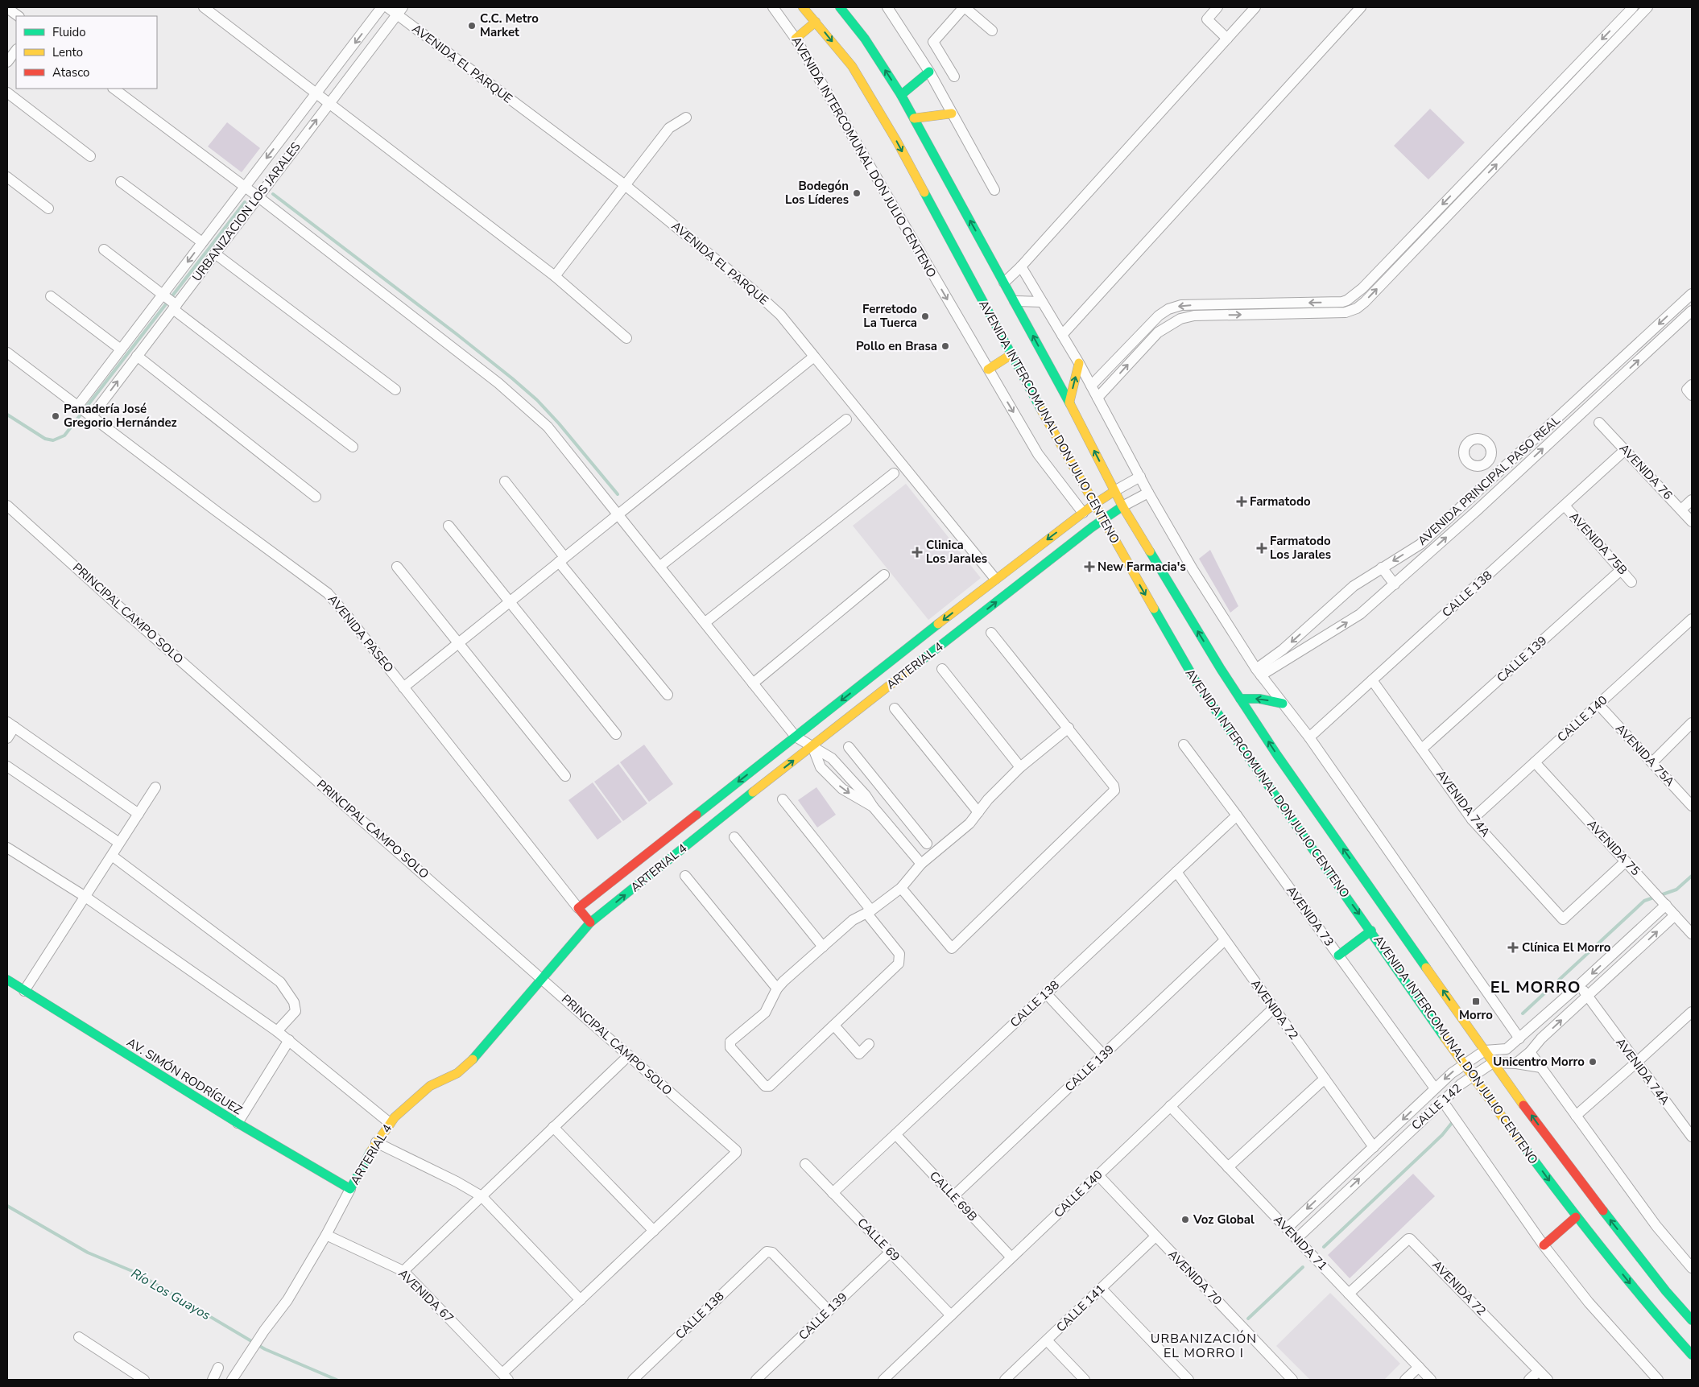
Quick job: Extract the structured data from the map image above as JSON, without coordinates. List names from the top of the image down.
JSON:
{
  "streets": {
    "main road": ["AVENIDA INTERCOMUNAL DON JULIO CENTENO", "ARTERIAL 4", "AV. SIMÓN RODRÍGUEZ"],
    "street": [
      "AVENIDA EL PARQUE",
      "URBANIZACION LOS JARALES",
      "AVENIDA 76",
      "AVENIDA PRINCIPAL PASO REAL",
      "AVENIDA 75B",
      "CALLE 138",
      "PRINCIPAL CAMPO SOLO",
      "AVENIDA PASEO",
      "CALLE 139",
      "CALLE 140",
      "AVENIDA 75A",
      "AVENIDA 74A",
      "AVENIDA 75",
      "AVENIDA 73",
      "AVENIDA 72",
      "CALLE 142",
      "CALLE 69B",
      "CALLE 69",
      "AVENIDA 71",
      "AVENIDA 70",
      "AVENIDA 67",
      "CALLE 141"
    ]
  },
  "crossings": [
    ["AVENIDA EL PARQUE", "URBANIZACION LOS JARALES"],
    ["AVENIDA EL PARQUE", "ARTERIAL 4"],
    ["AVENIDA INTERCOMUNAL DON JULIO CENTENO", "ARTERIAL 4"],
    ["AVENIDA INTERCOMUNAL DON JULIO CENTENO", "CALLE 142"],
    ["URBANIZACION LOS JARALES", "AVENIDA PASEO"],
    ["AVENIDA 76", "CALLE 138"],
    ["AVENIDA 75B", "CALLE 138"],
    ["AVENIDA 75B", "CALLE 139"],
    ["CALLE 138", "CALLE 139"],
    ["CALLE 138", "AVENIDA 74A"],
    ["CALLE 138", "AVENIDA 73"],
    ["CALLE 138", "AVENIDA 72"],
    ["CALLE 138", "CALLE 69B"],
    ["CALLE 138", "CALLE 69"],
    ["PRINCIPAL CAMPO SOLO", "ARTERIAL 4"],
    ["AVENIDA PASEO", "ARTERIAL 4"],
    ["CALLE 139", "AVENIDA 74A"],
    ["CALLE 139", "AVENIDA 72"],
    ["CALLE 139", "CALLE 69B"],
    ["CALLE 139", "CALLE 69"],
    ["ARTERIAL 4", "AV. SIMÓN RODRÍGUEZ"],
    ["ARTERIAL 4", "AVENIDA 67"],
    ["CALLE 140", "AVENIDA 75A"],
    ["CALLE 140", "AVENIDA 74A"],
    ["CALLE 140", "AVENIDA 75"],
    ["CALLE 140", "AVENIDA 72"],
    ["CALLE 140", "CALLE 69B"],
    ["CALLE 140", "CALLE 69"],
    ["CALLE 140", "AVENIDA 71"],
    ["CALLE 140", "AVENIDA 70"],
    ["AVENIDA 74A", "AVENIDA 75"],
    ["AVENIDA 74A", "CALLE 142"],
    ["AVENIDA 75", "CALLE 142"],
    ["AVENIDA 73", "CALLE 142"],
    ["AVENIDA 72", "CALLE 142"],
    ["AVENIDA 72", "AVENIDA 71"],
    ["CALLE 142", "AVENIDA 71"],
    ["AVENIDA 70", "CALLE 141"]
  ],
  "districts": ["EL MORRO", "URBANIZACIÓN EL MORRO I"],
  "water": ["Río Los Guayos"],
  "places": {
    "other": [
      "C.C. Metro Market",
      "Bodegón Los Líderes",
      "Ferretodo La Tuerca",
      "Pollo en Brasa",
      "Panadería José Gregorio Hernández",
      "Unicentro Morro",
      "Voz Global"
    ],
    "health": [
      "Farmatodo",
      "Farmatodo Los Jarales",
      "Clinica Los Jarales",
      "New Farmacia's",
      "Clínica El Morro"
    ],
    "transit": ["Morro"]
  },
  "legend": ["Fluido", "Lento", "Atasco"]
}
